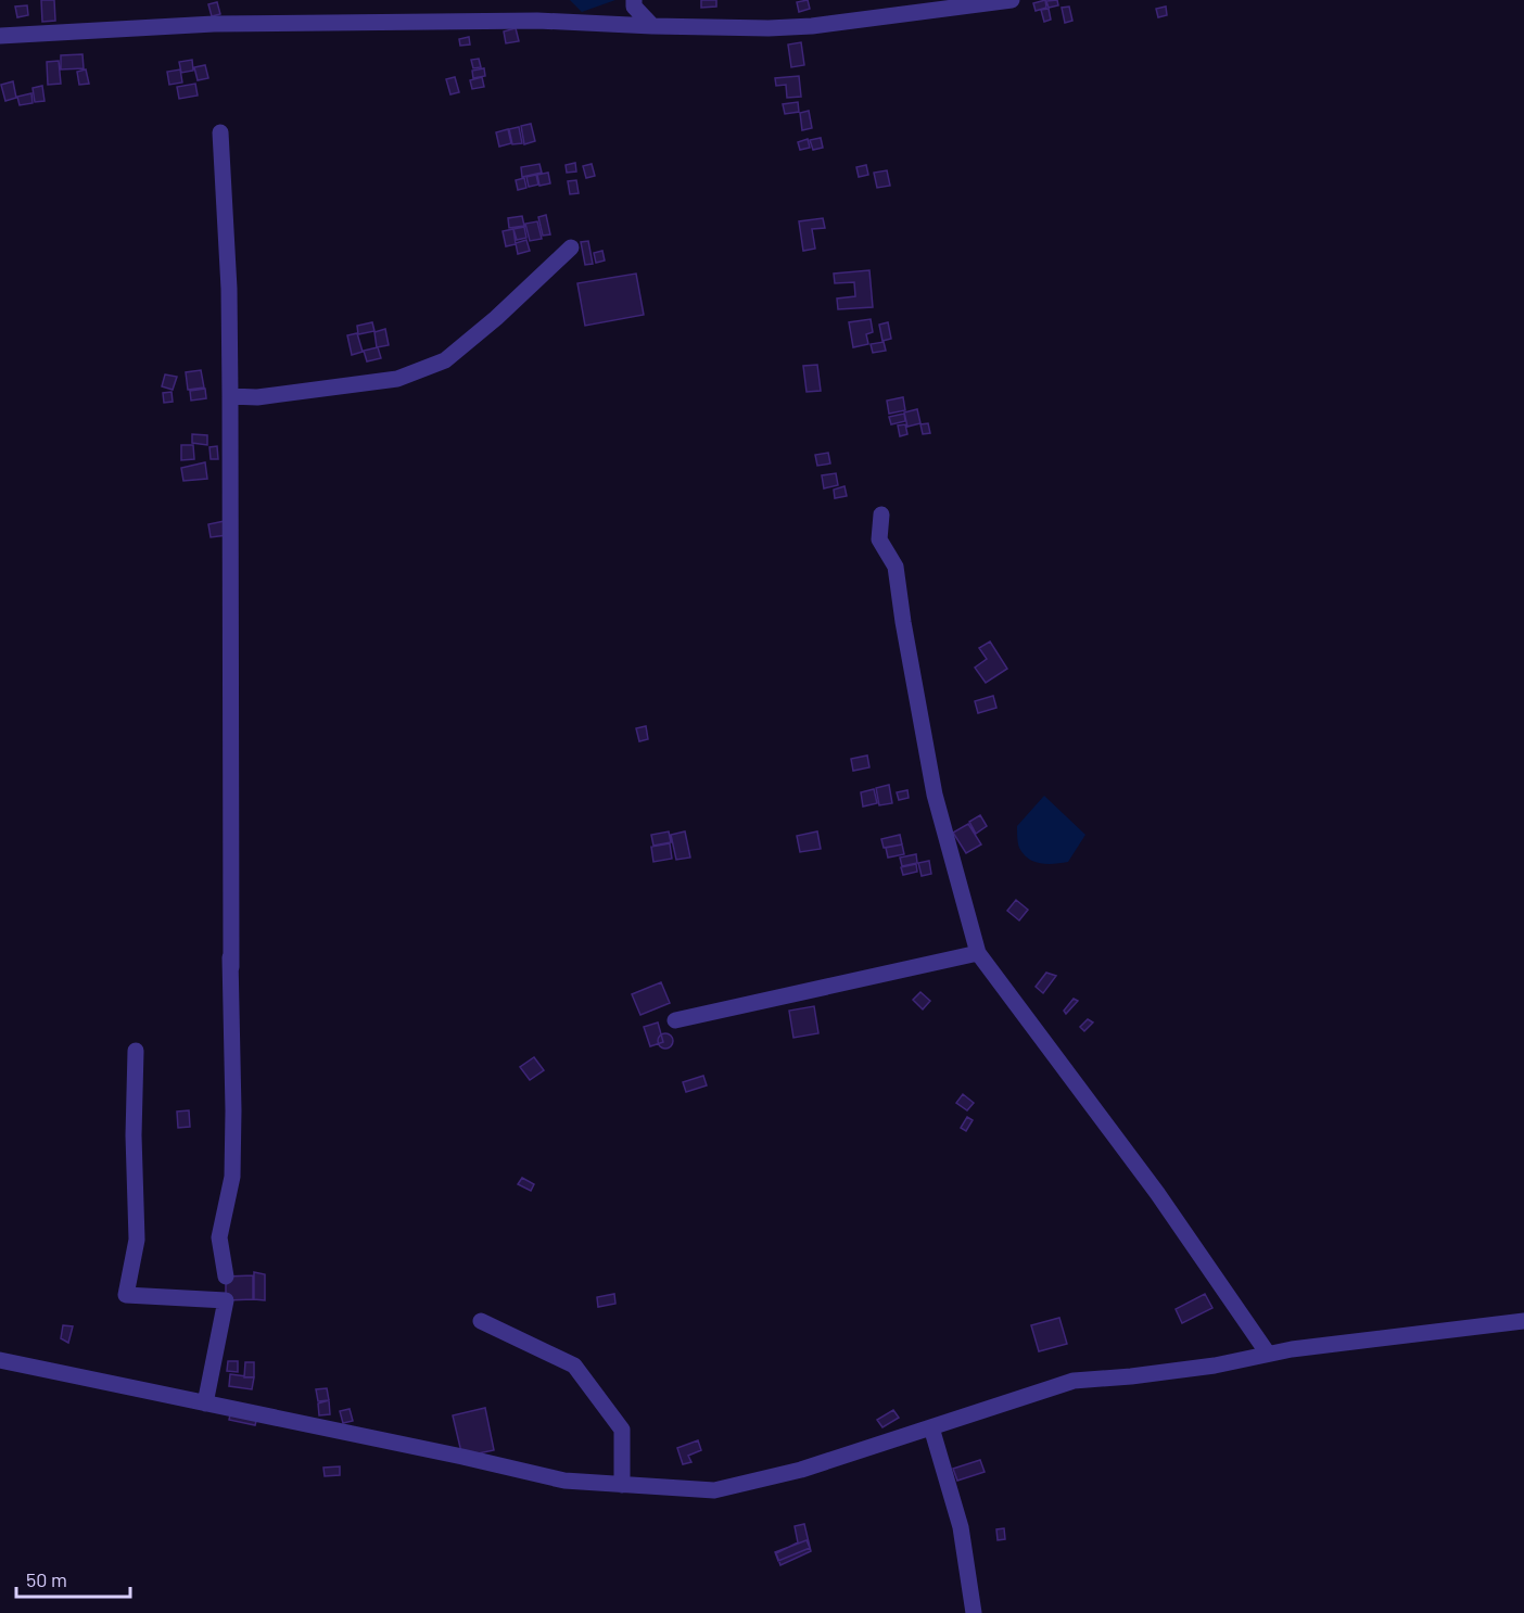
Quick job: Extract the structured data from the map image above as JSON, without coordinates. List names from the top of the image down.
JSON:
{
  "scale_bar": "50 m"
}
